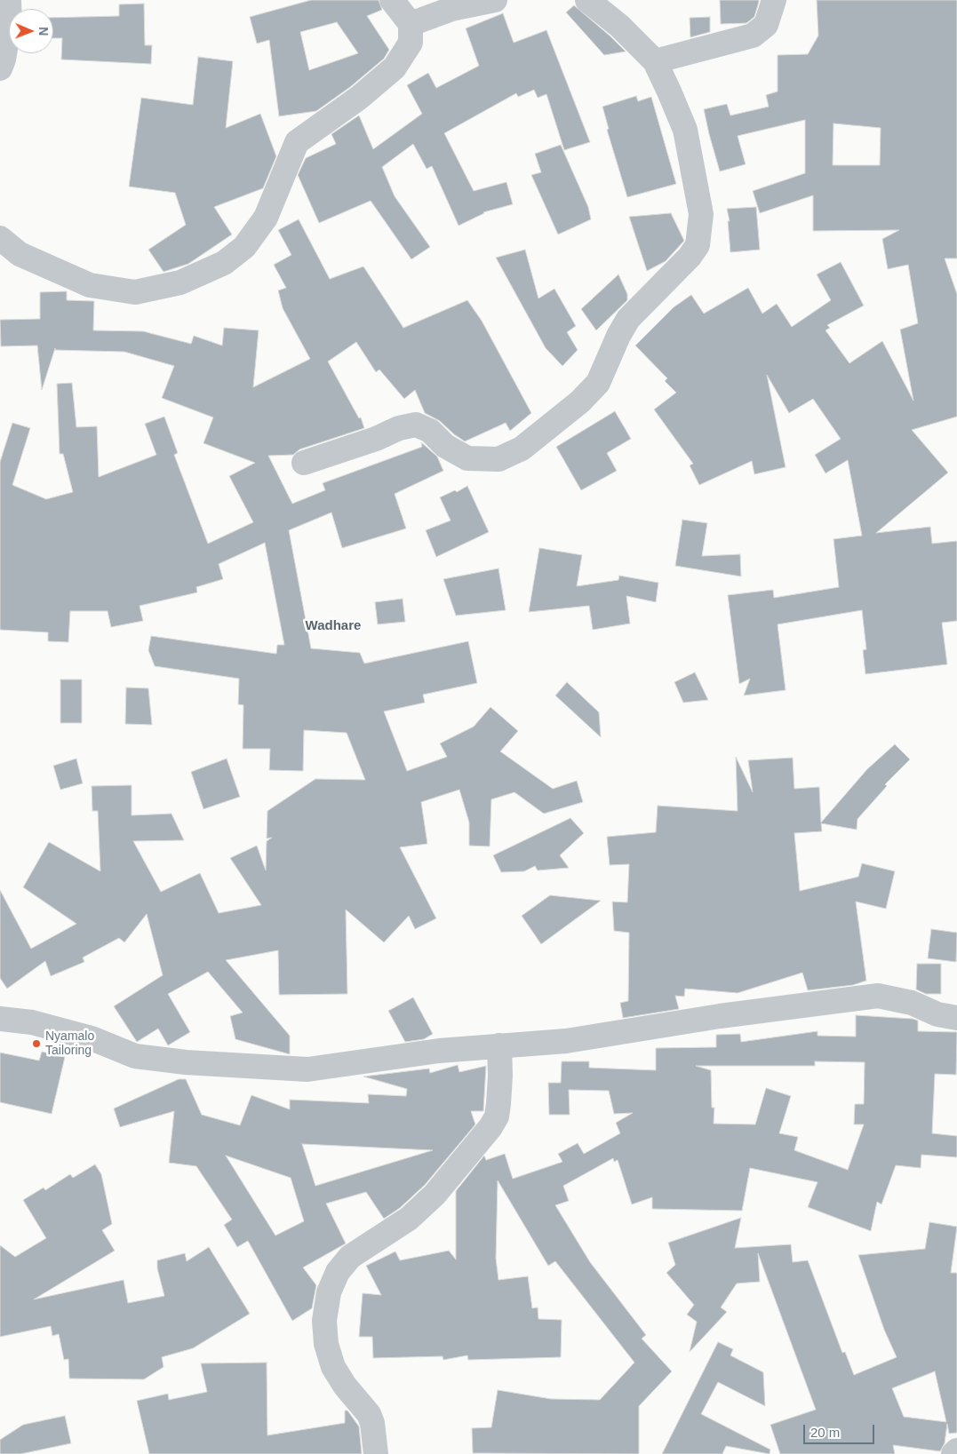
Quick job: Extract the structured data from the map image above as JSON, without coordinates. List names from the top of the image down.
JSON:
{
  "districts": ["Wadhare"],
  "places": ["Nyamalo Tailoring"],
  "scale_bar": "20 m",
  "north": "right"
}
